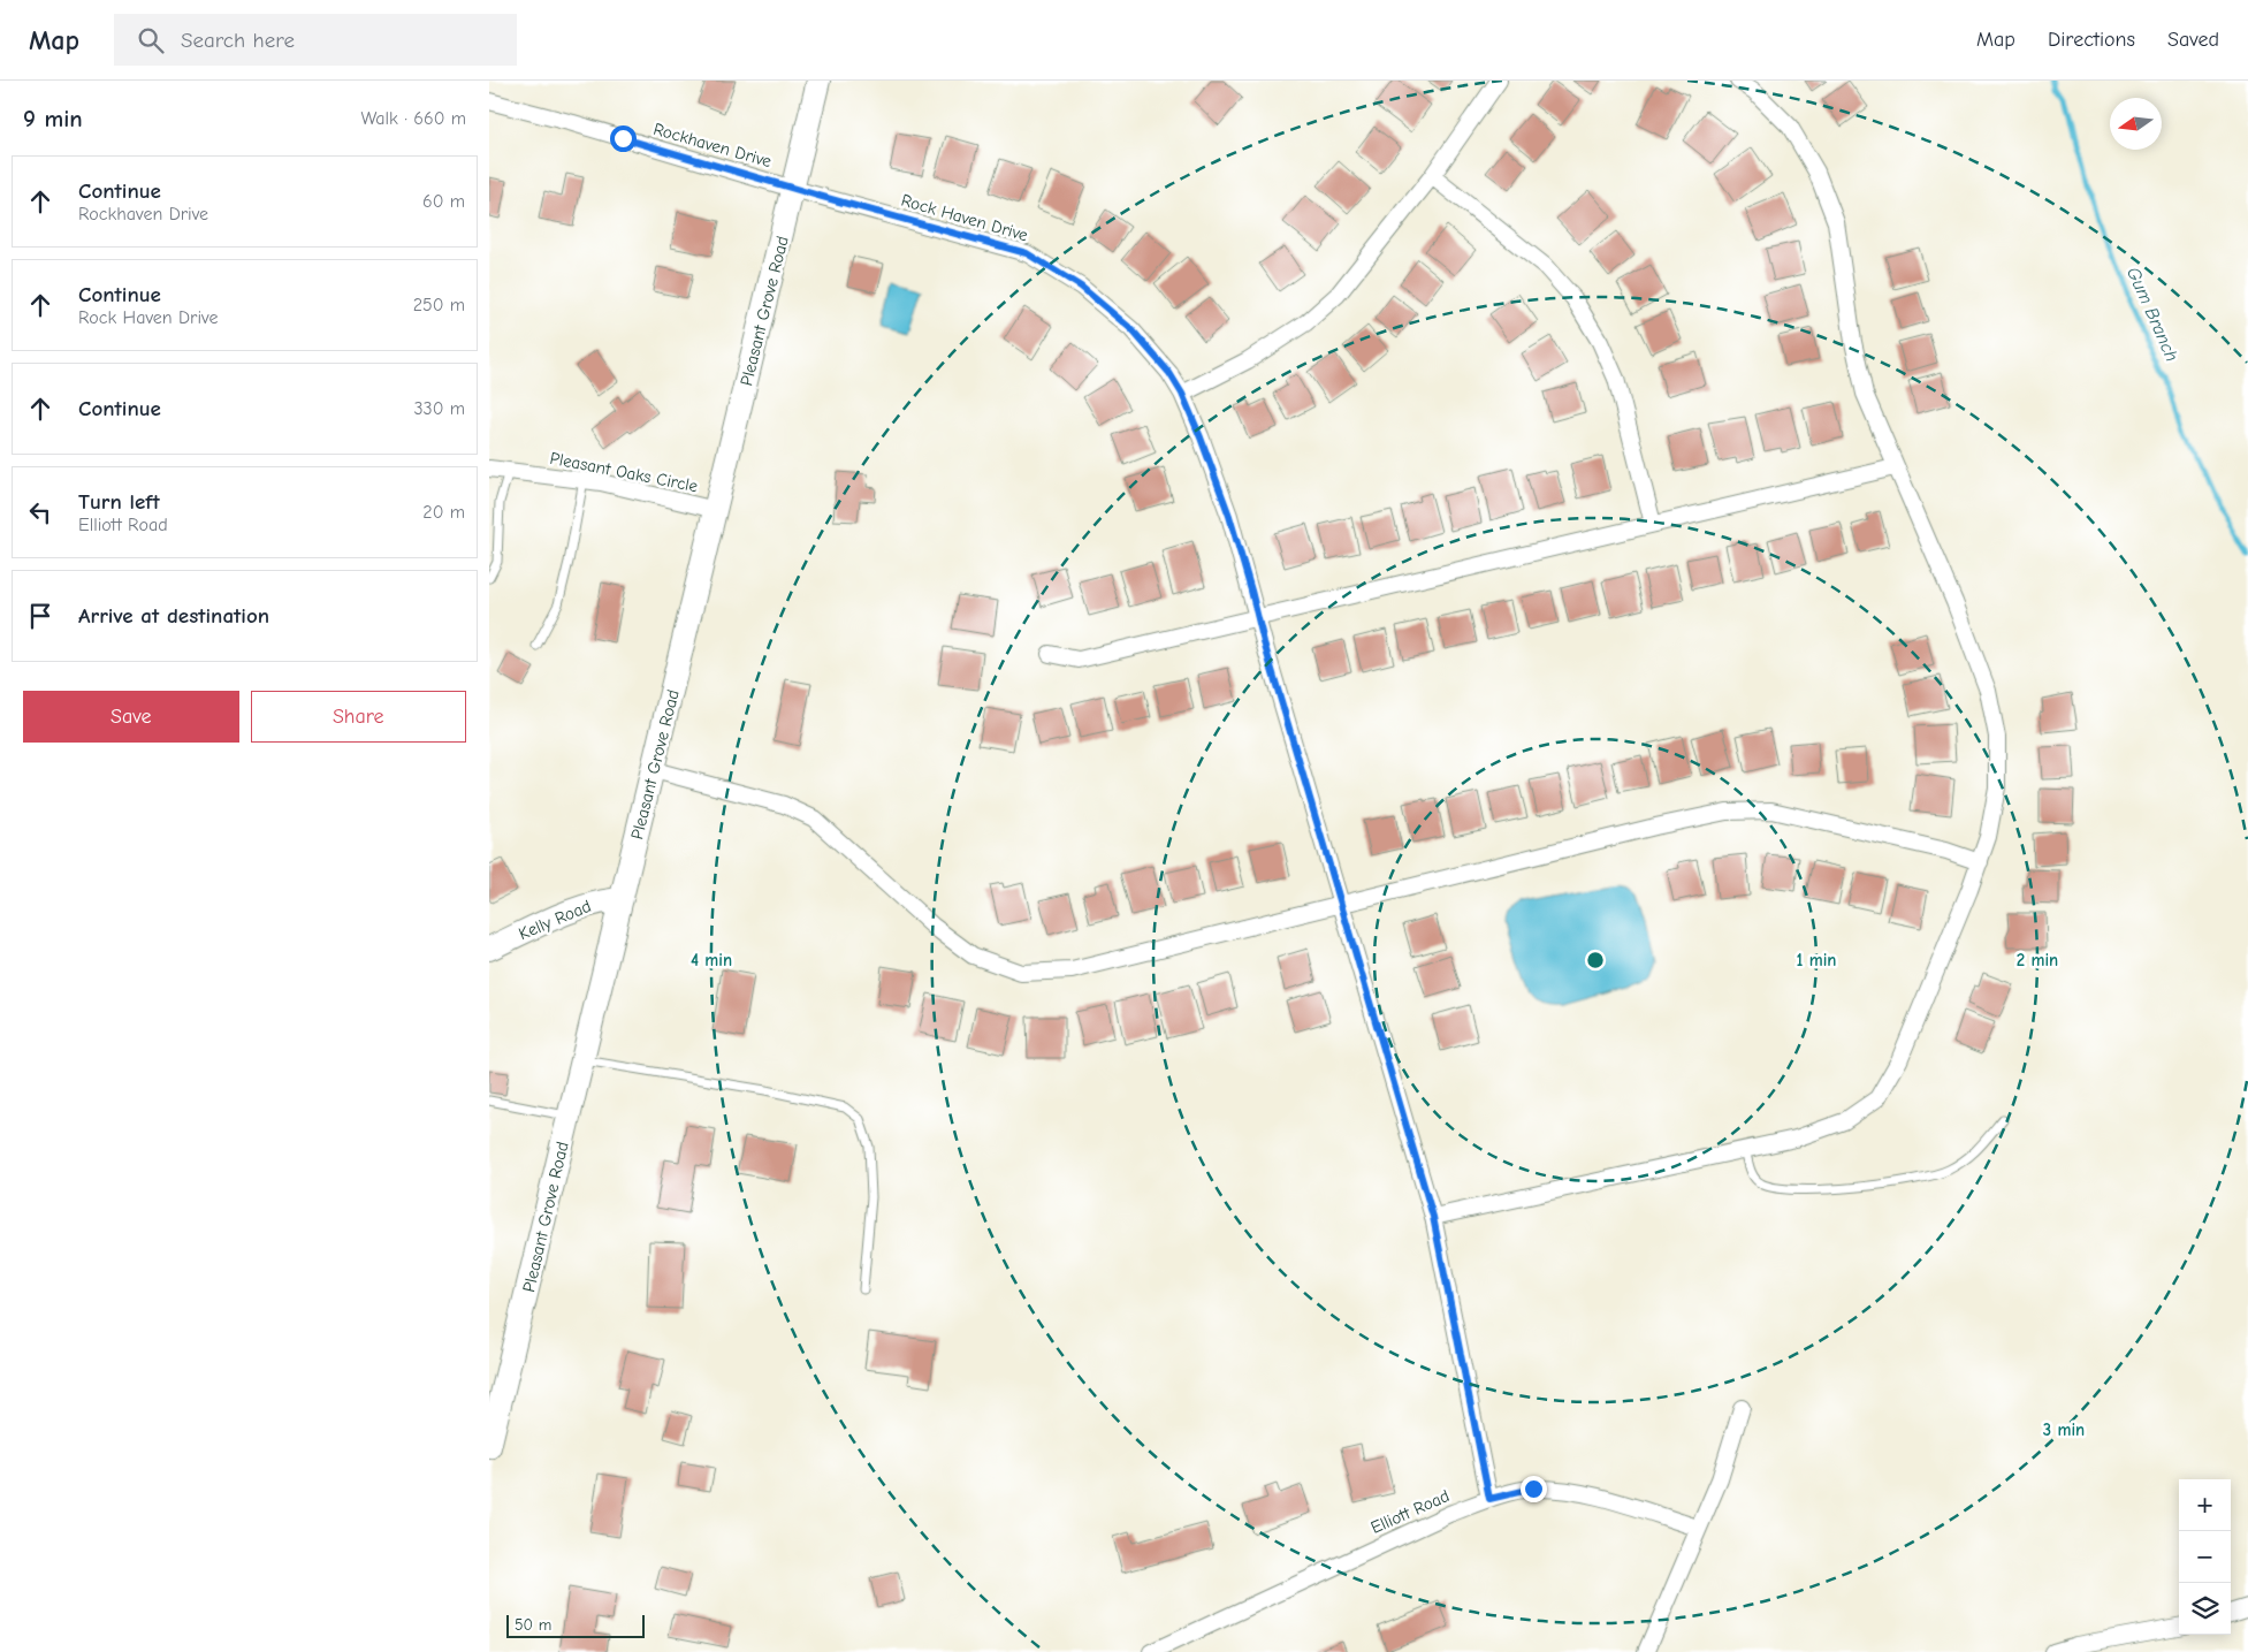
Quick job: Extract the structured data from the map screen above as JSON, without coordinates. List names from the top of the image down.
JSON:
{
  "streets": {
    "street": [
      "Rockhaven Drive",
      "Rock Haven Drive",
      "Pleasant Grove Road",
      "Pleasant Oaks Circle",
      "Kelly Road",
      "Elliott Road"
    ]
  },
  "crossings": [
    ["Rockhaven Drive", "Rock Haven Drive"],
    ["Rockhaven Drive", "Pleasant Grove Road"],
    ["Rock Haven Drive", "Pleasant Grove Road"],
    ["Rock Haven Drive", "Elliott Road"],
    ["Pleasant Grove Road", "Pleasant Oaks Circle"],
    ["Pleasant Grove Road", "Kelly Road"]
  ],
  "water": ["Gum Branch"],
  "scale_bar": "50 m",
  "north": "left",
  "page": {
    "header": "Map",
    "search": "Search here",
    "nav": ["Map", "Directions", "Saved"],
    "heading": ["9 min", "Walk · 660 m"],
    "list": [
      ["Continue", "Rockhaven Drive", "60 m"],
      ["Continue", "Rock Haven Drive", "250 m"],
      ["Continue", "330 m"],
      ["Turn left", "Elliott Road", "20 m"],
      "Arrive at destination"
    ],
    "buttons": ["Save", "Share"],
    "map_buttons": ["+", "−"],
    "scale": "50 m"
  },
  "rings": [
    "1 min",
    "2 min",
    "4 min",
    "3 min"
  ]
}
